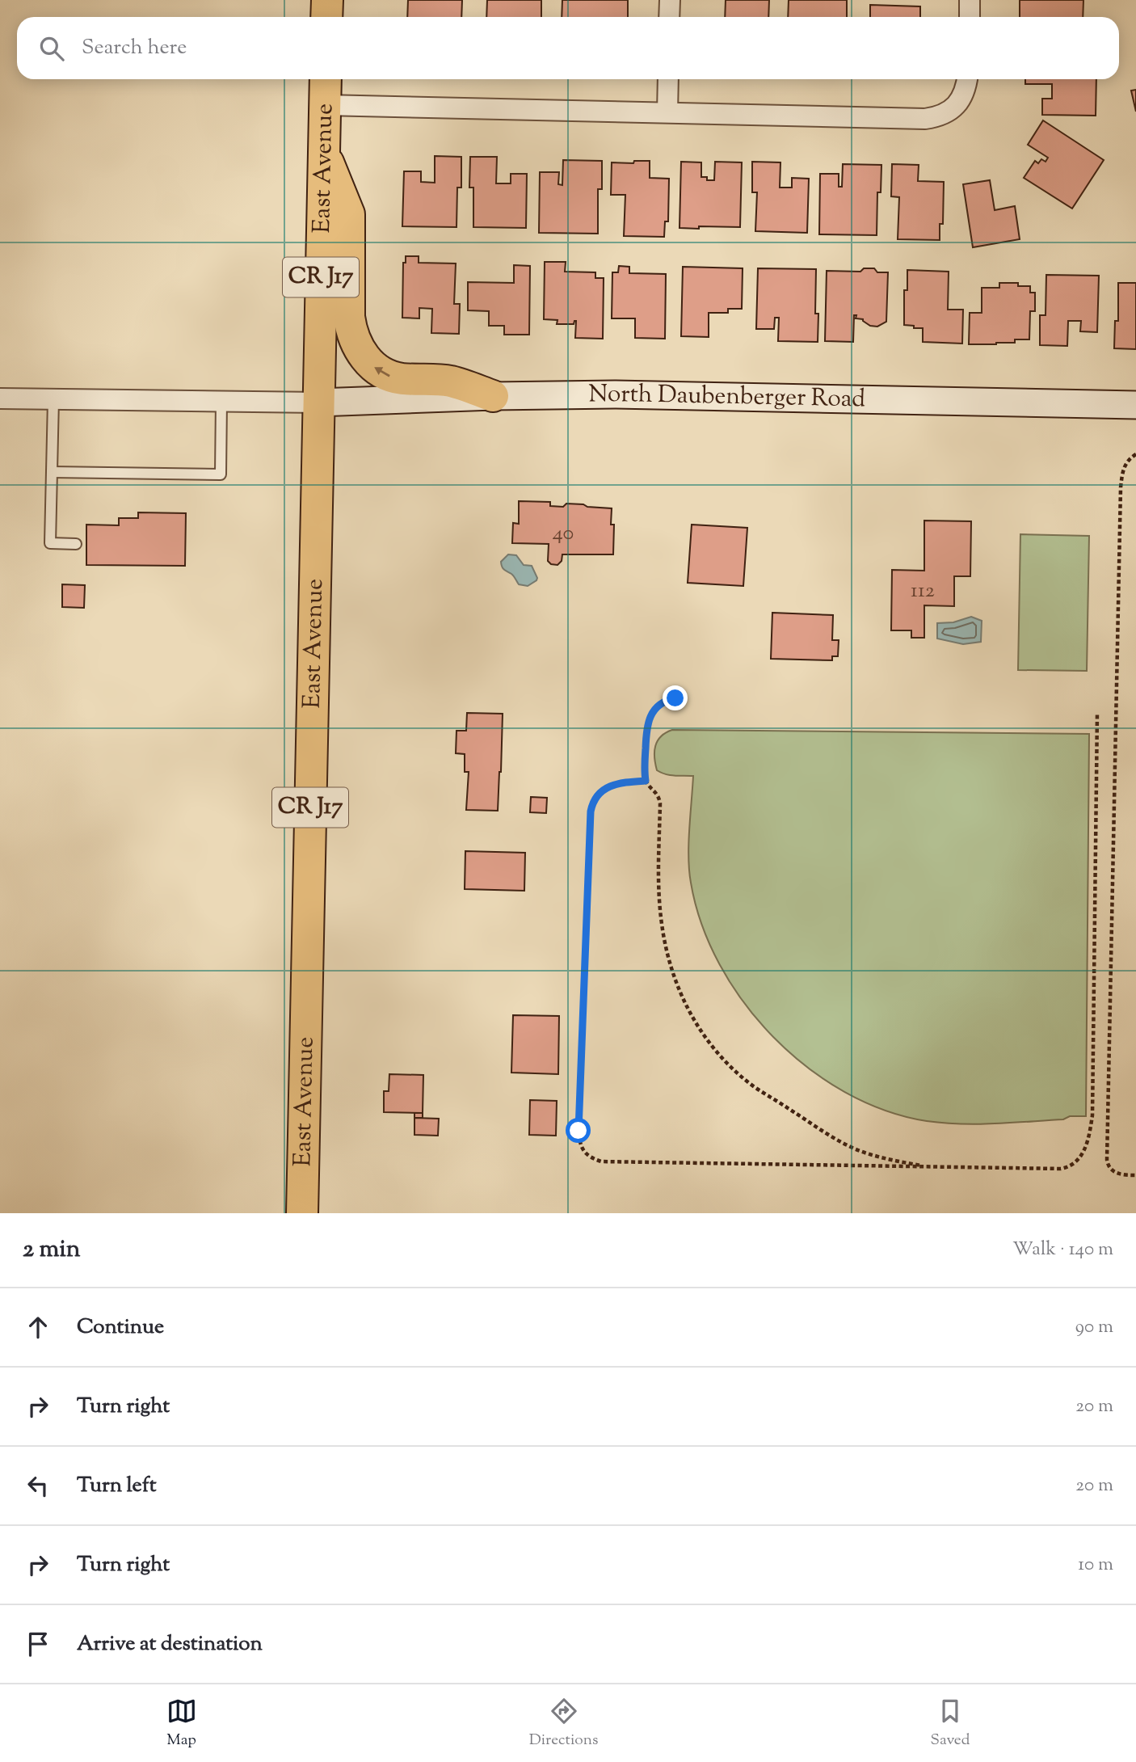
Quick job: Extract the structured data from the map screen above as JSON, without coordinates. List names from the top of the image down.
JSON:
{
  "streets": {
    "main road": ["East Avenue", "CR J17"],
    "street": ["North Daubenberger Road"]
  },
  "crossings": [
    ["East Avenue", "North Daubenberger Road"]
  ],
  "house_numbers": ["40", "112"],
  "page": {
    "search": "Search here",
    "heading": ["2 min", "Walk · 140 m"],
    "list": [
      ["Continue", "90 m"],
      ["Turn right", "20 m"],
      ["Turn left", "20 m"],
      ["Turn right", "10 m"],
      "Arrive at destination"
    ],
    "nav": ["Map", "Directions", "Saved"]
  }
}
